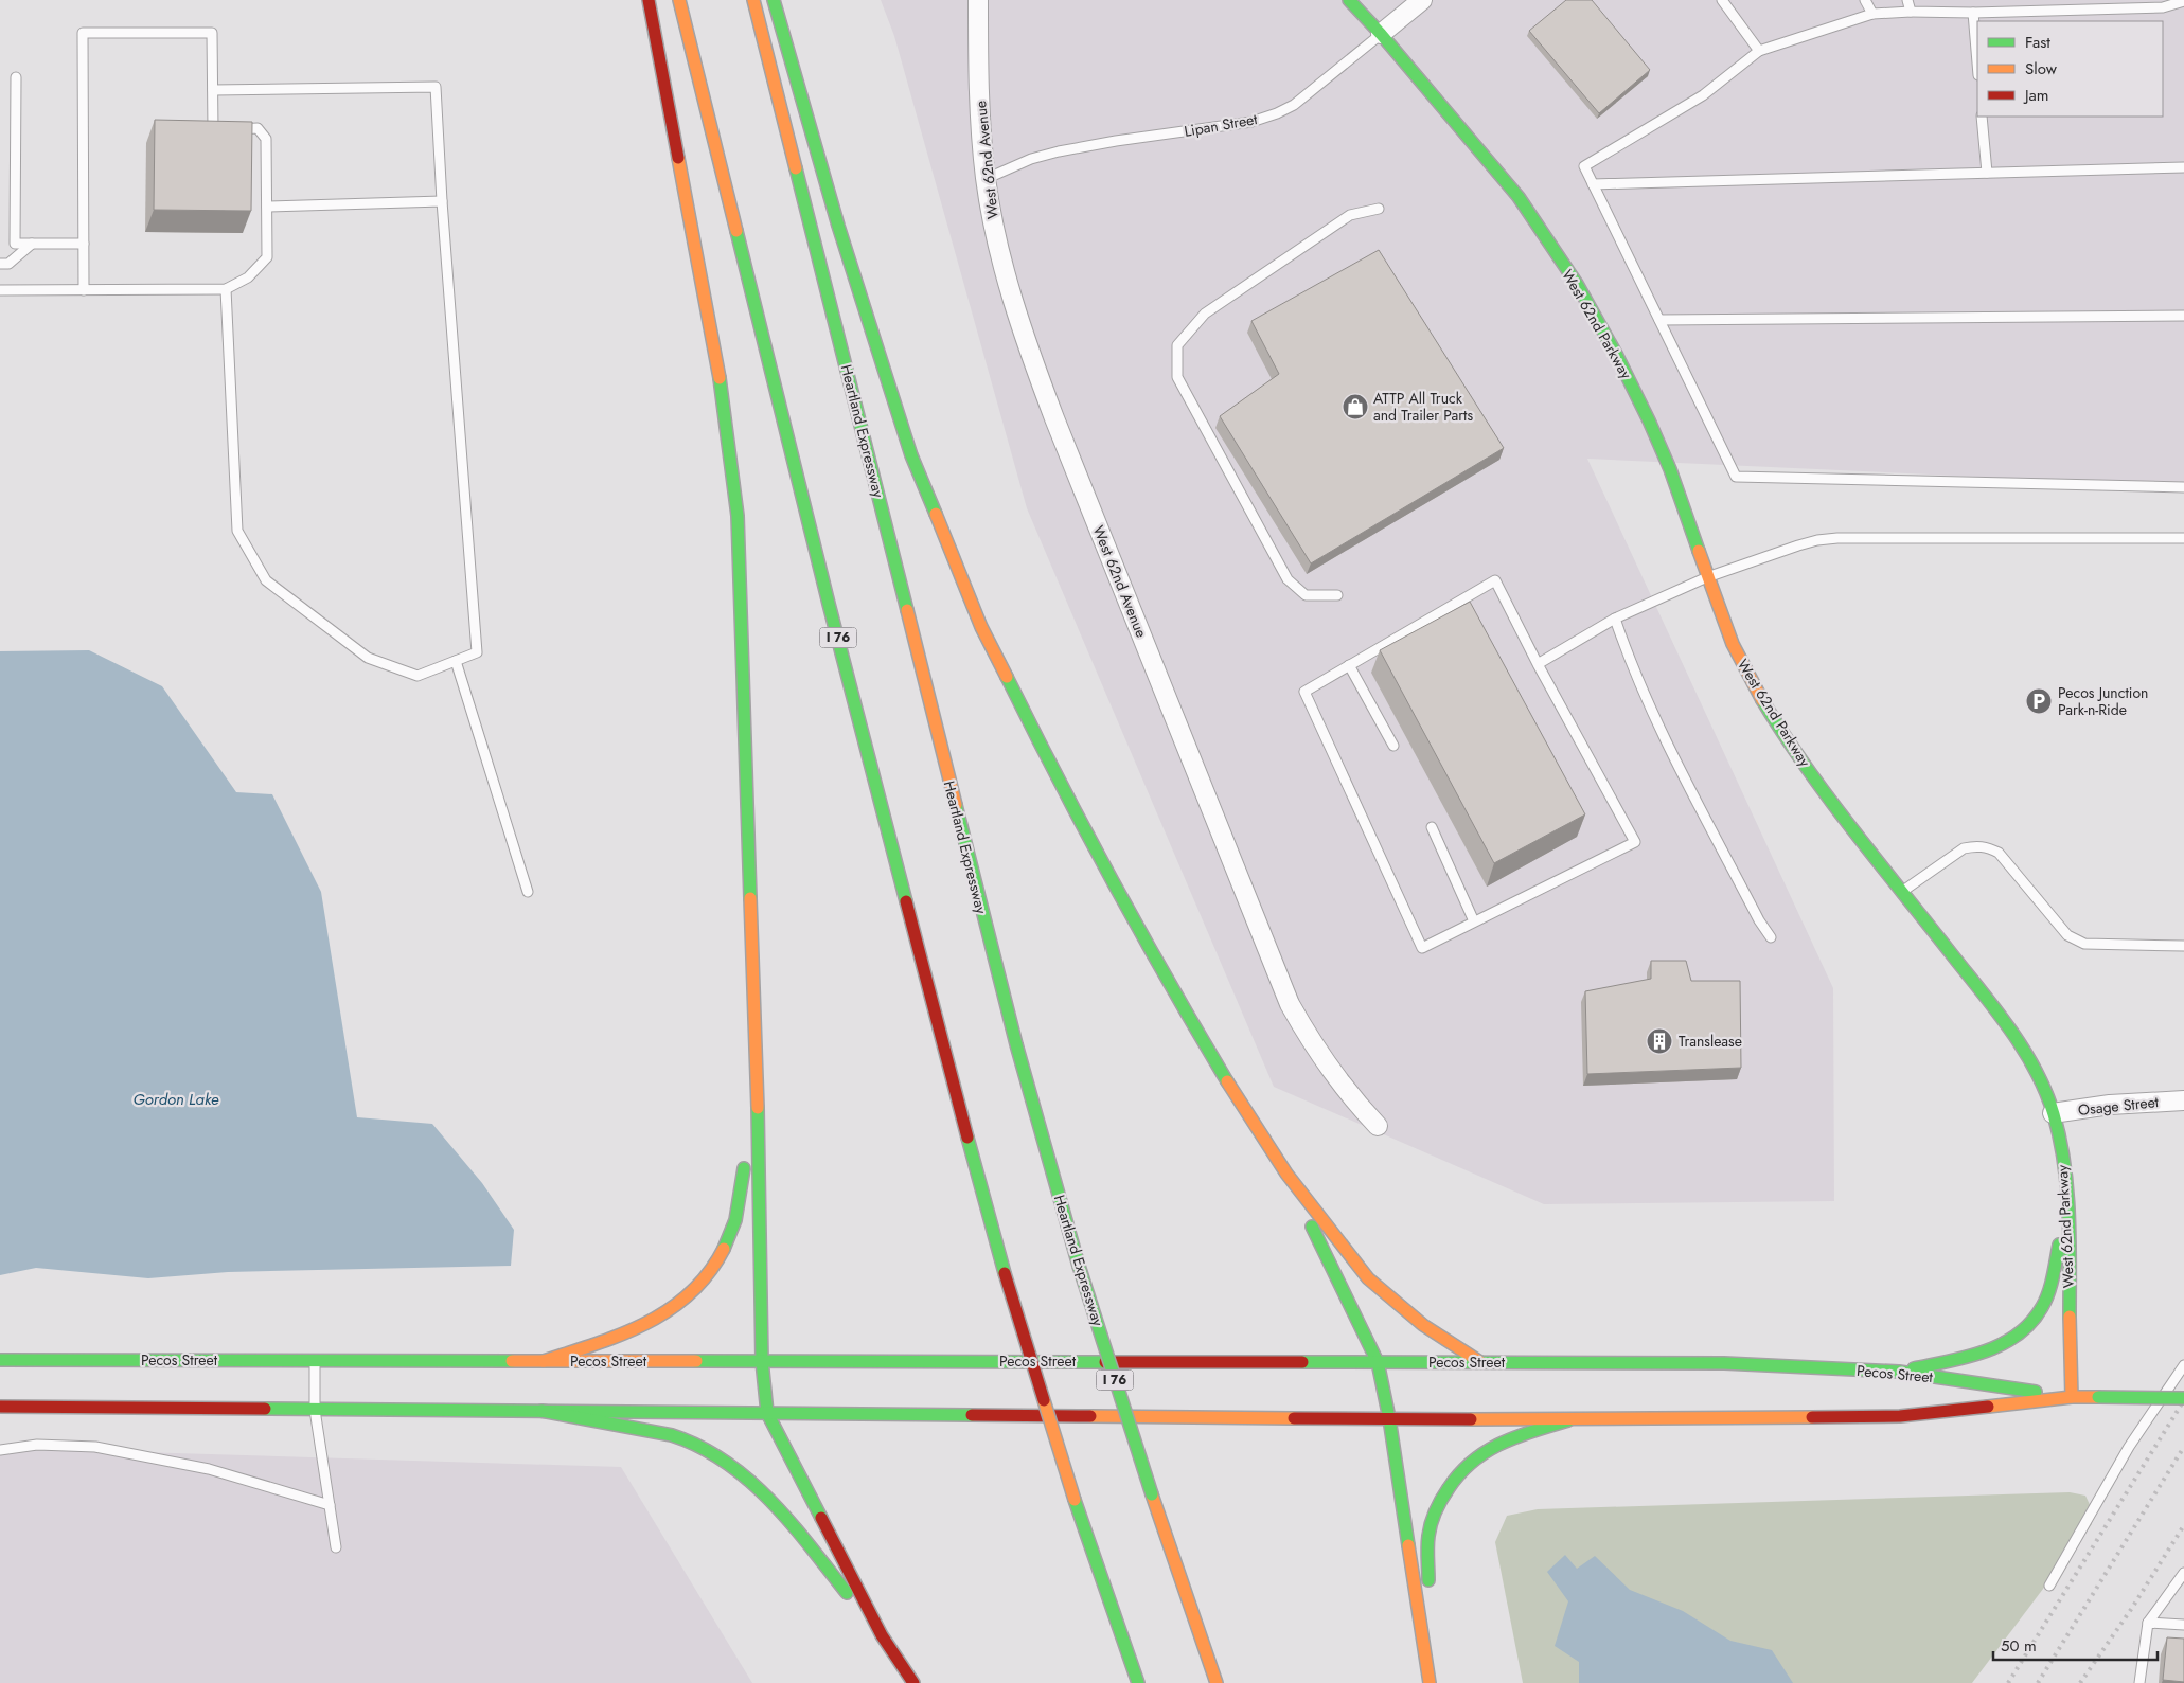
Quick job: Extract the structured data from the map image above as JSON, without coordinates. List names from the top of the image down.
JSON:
{
  "streets": {
    "main road": [
      "West 62nd Parkway",
      "Heartland Expressway",
      "I 76",
      "Pecos Street"
    ],
    "street": ["Lipan Street", "West 62nd Avenue", "Osage Street"]
  },
  "crossings": [
    ["Lipan Street", "West 62nd Avenue"],
    ["Lipan Street", "West 62nd Parkway"],
    ["West 62nd Parkway", "Osage Street"],
    ["West 62nd Parkway", "Pecos Street"]
  ],
  "water": ["Gordon Lake"],
  "places": {
    "shop": ["ATTP All Truck and Trailer Parts"],
    "parking": ["Pecos Junction Park-n-Ride"],
    "building": ["Translease"]
  },
  "legend": ["Fast", "Slow", "Jam"],
  "scale_bar": "50 m"
}
